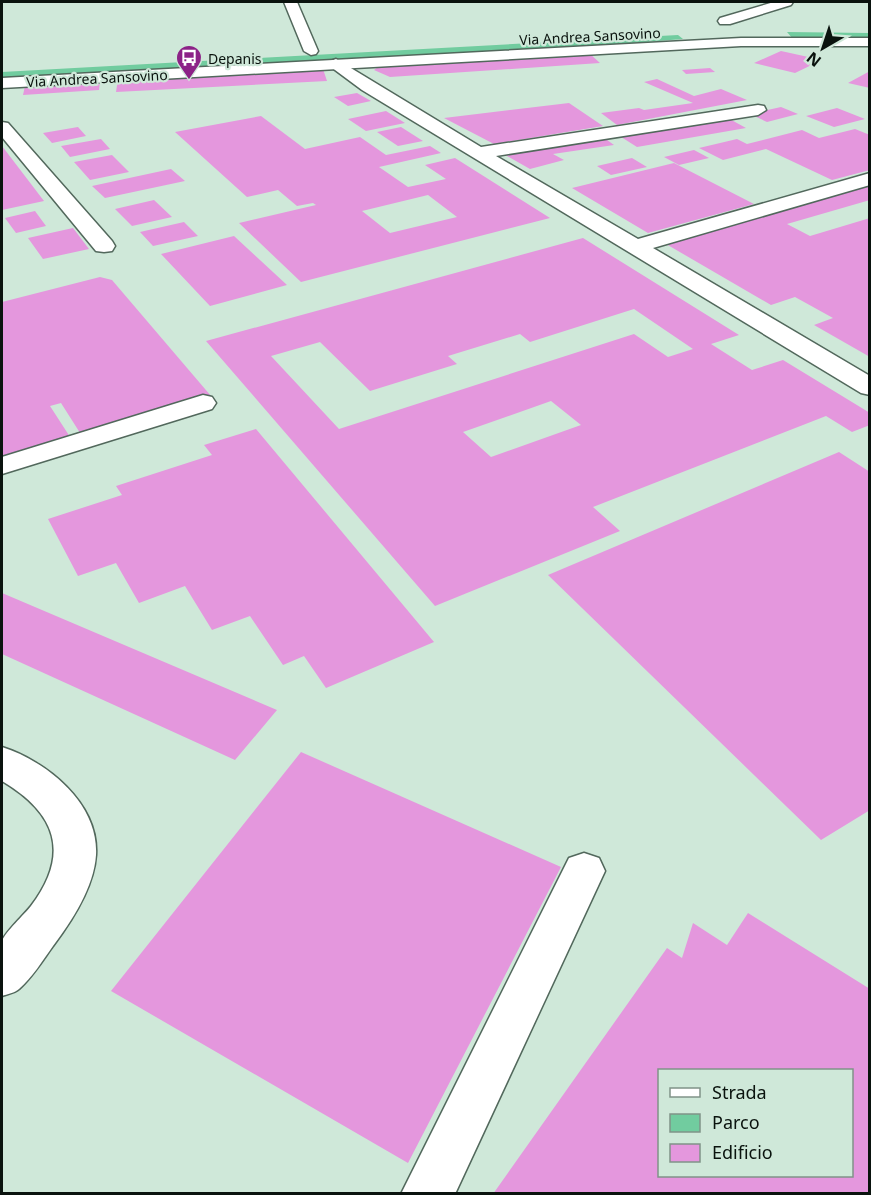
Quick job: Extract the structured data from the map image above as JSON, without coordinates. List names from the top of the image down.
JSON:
{
  "streets": {
    "street": ["Via Andrea Sansovino"]
  },
  "places": {
    "bus stop": ["Depanis"]
  },
  "legend": ["Strada", "Parco", "Edificio"],
  "north": "bottom left"
}
